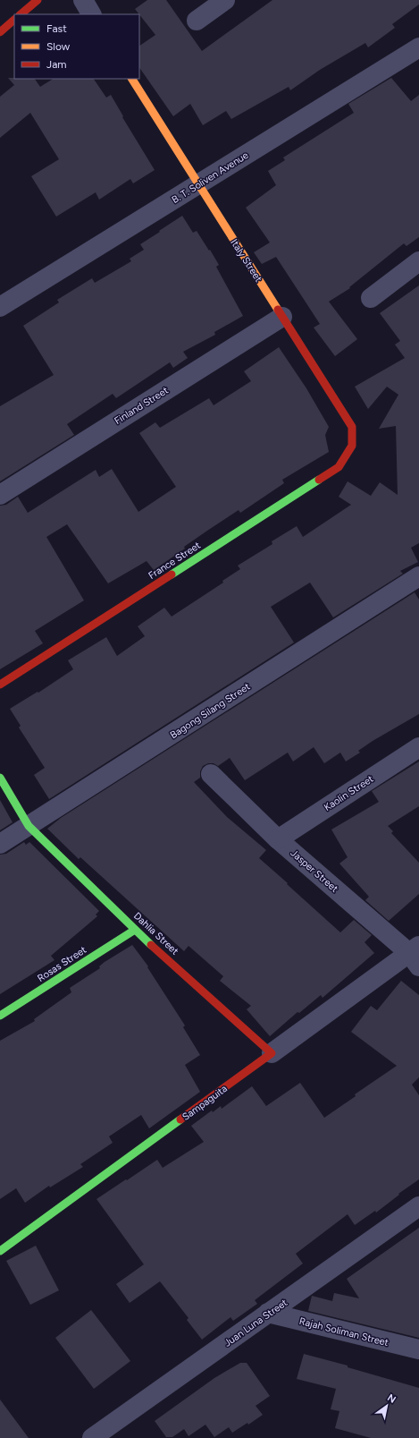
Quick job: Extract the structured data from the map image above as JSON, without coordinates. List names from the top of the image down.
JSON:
{
  "streets": {
    "street": [
      "B. T. Soliven Avenue",
      "Italy Street",
      "Finland Street",
      "France Street",
      "Bagong Silang Street",
      "Kaolin Street",
      "Jasper Street",
      "Dahlia Street",
      "Rosas Street",
      "Sampaguita",
      "Juan Luna Street",
      "Rajah Soliman Street"
    ]
  },
  "crossings": [
    ["B. T. Soliven Avenue", "Italy Street"],
    ["Italy Street", "Finland Street"],
    ["Italy Street", "France Street"],
    ["Bagong Silang Street", "Dahlia Street"],
    ["Kaolin Street", "Jasper Street"],
    ["Jasper Street", "Sampaguita"],
    ["Dahlia Street", "Rosas Street"],
    ["Dahlia Street", "Sampaguita"],
    ["Juan Luna Street", "Rajah Soliman Street"]
  ],
  "legend": ["Fast", "Slow", "Jam"],
  "north": "top right"
}
